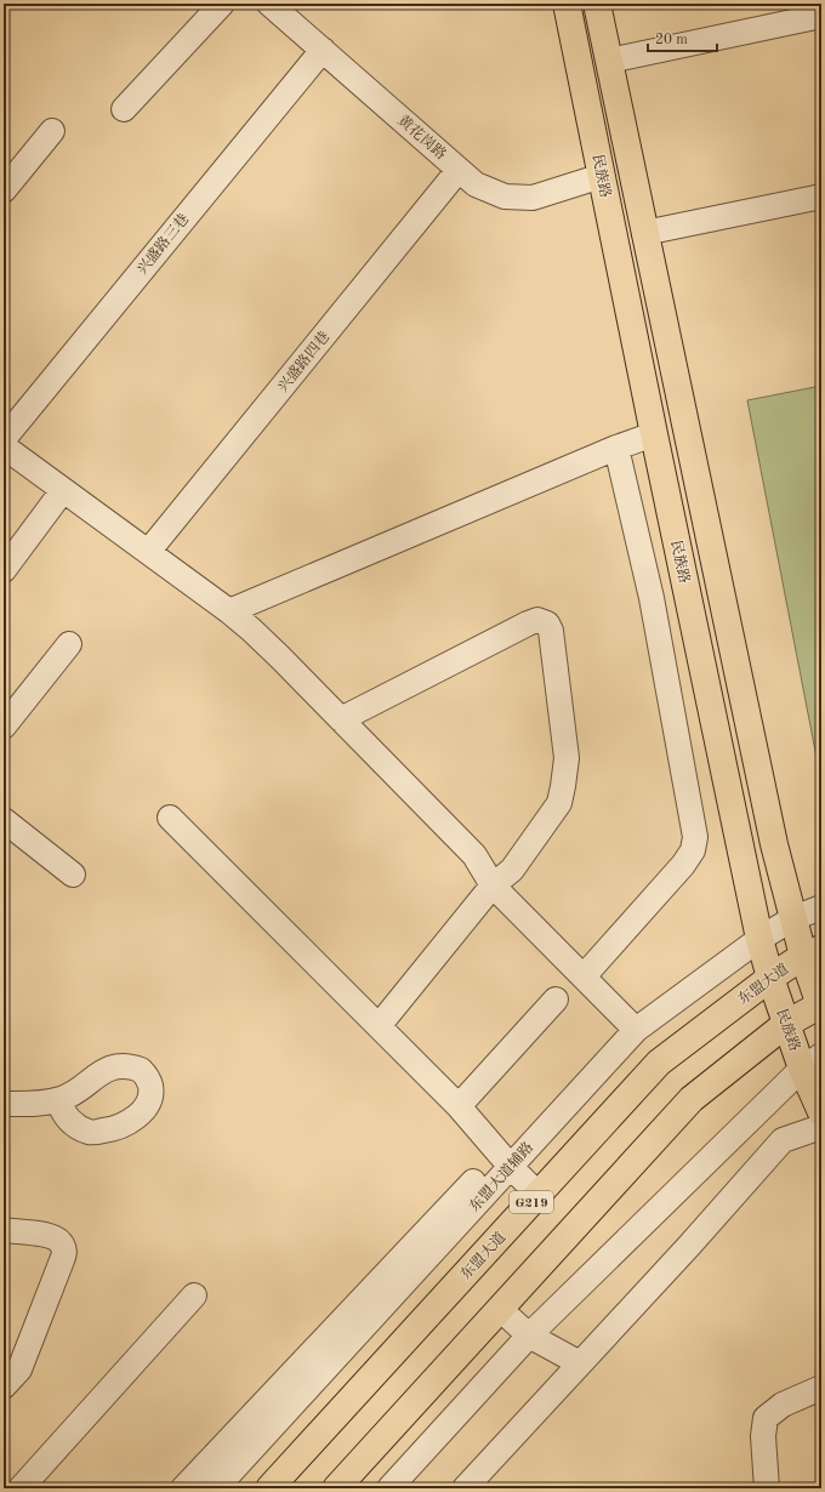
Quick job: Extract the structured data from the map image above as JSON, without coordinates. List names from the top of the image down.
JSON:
{
  "streets": {
    "main road": ["民族路", "东盟大道", "G219"],
    "street": [
      "黄花岗路",
      "兴盛路三巷",
      "兴盛路四巷",
      "东盟大道辅路"
    ]
  },
  "crossings": [
    ["黄花岗路", "民族路"],
    ["黄花岗路", "兴盛路三巷"],
    ["黄花岗路", "兴盛路四巷"],
    ["民族路", "东盟大道"],
    ["民族路", "东盟大道辅路"]
  ],
  "scale_bar": "20 m"
}
